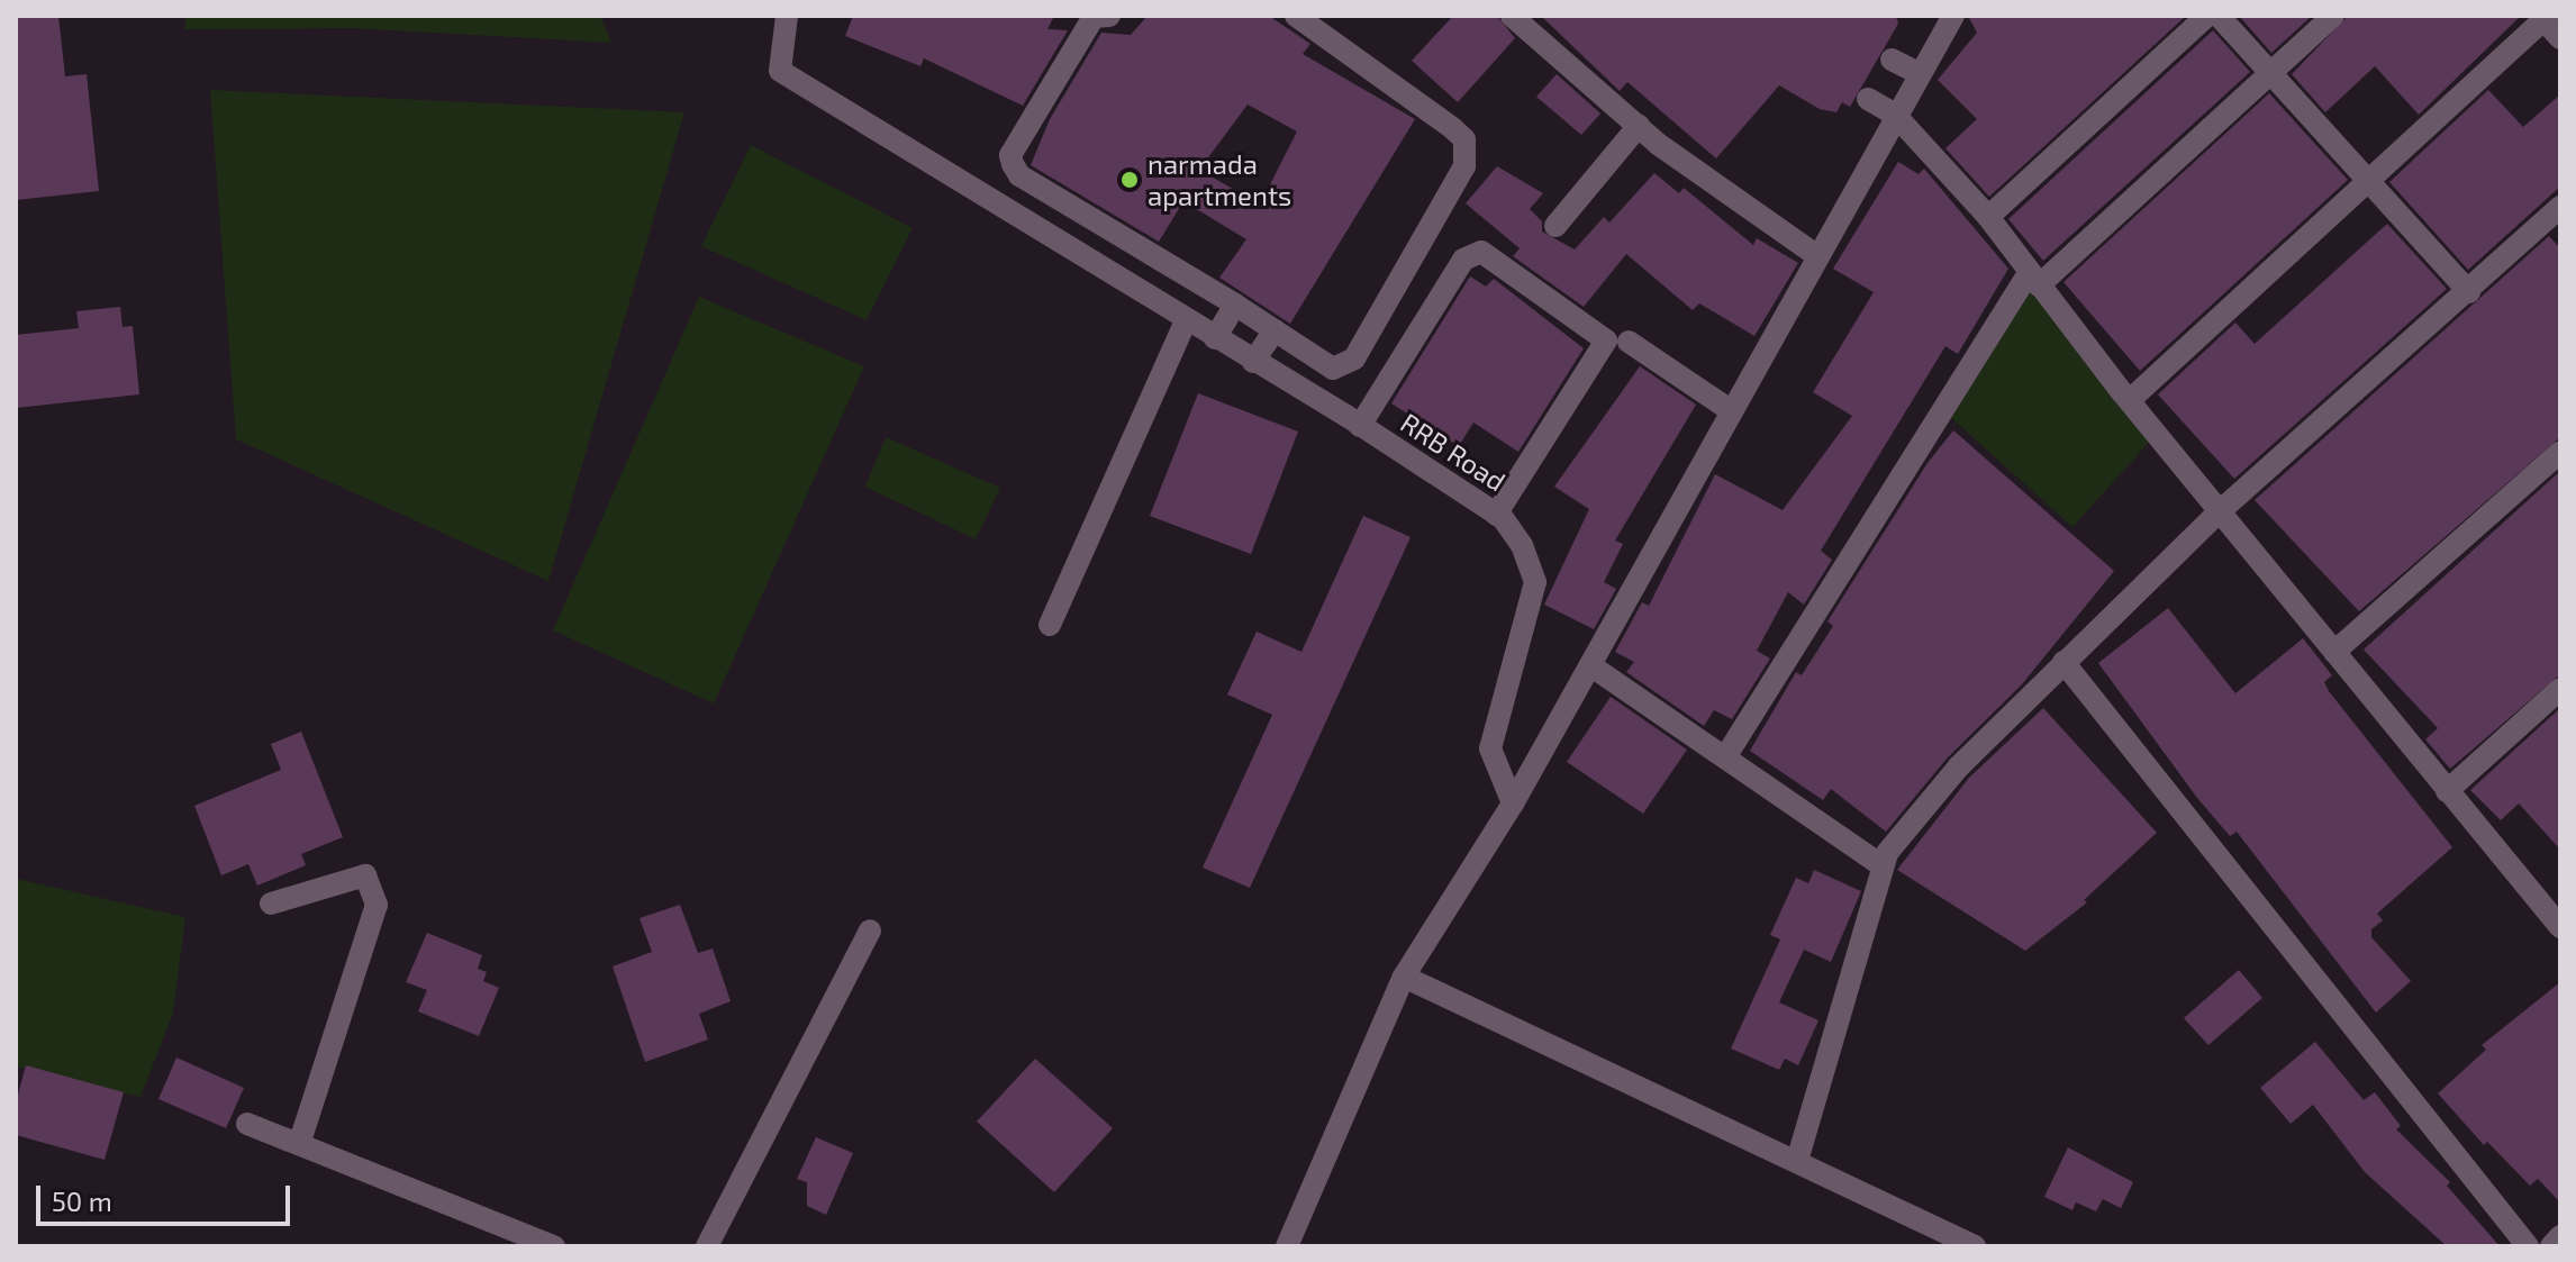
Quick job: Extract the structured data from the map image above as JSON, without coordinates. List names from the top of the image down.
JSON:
{
  "streets": {
    "street": ["RRB Road"]
  },
  "places": ["narmada apartments"],
  "scale_bar": "50 m"
}
